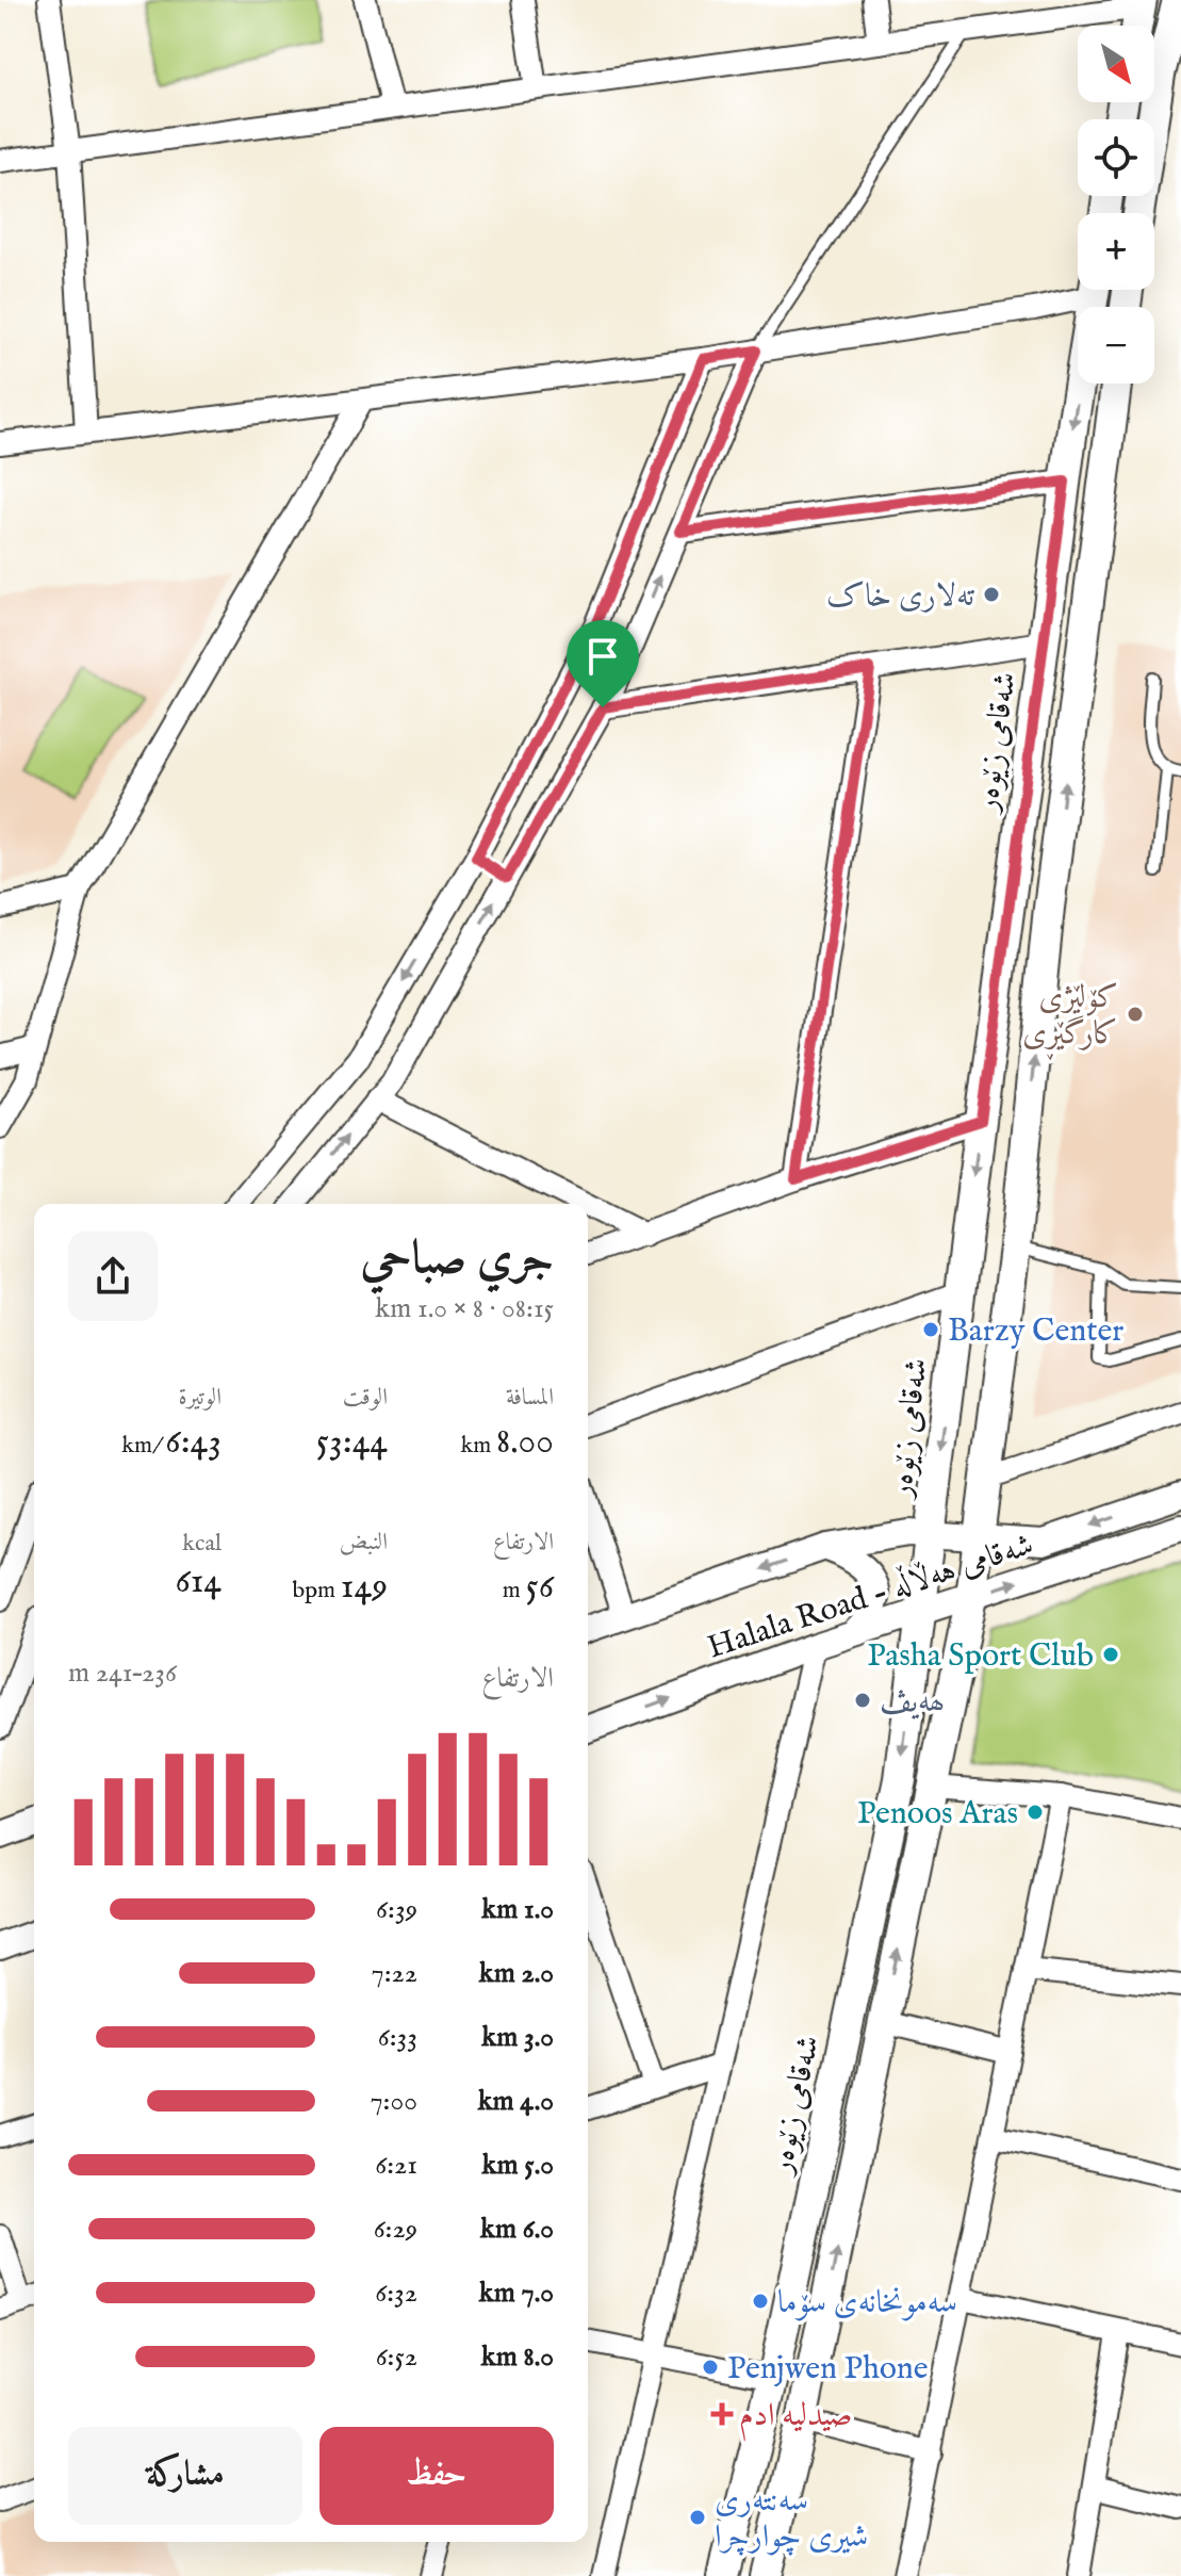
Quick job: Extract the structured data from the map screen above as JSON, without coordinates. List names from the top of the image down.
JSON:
{
  "streets": {
    "main road": ["شەقامی زێوەر"],
    "street": ["Halala Road - شەقامی هەڵاڵە"]
  },
  "crossings": [
    ["شەقامی زێوەر", "Halala Road - شەقامی هەڵاڵە"]
  ],
  "places": {
    "other": [
      "تەلاری خاک",
      "کۆلێژی کارگێڕی",
      "Barzy Center",
      "Pasha Sport Club",
      "ھەیڤ",
      "Penoos Aras",
      "سەمونخانەی سۆما",
      "Penjwen Phone",
      "سەنتەری شیری چوارچرا"
    ],
    "health": ["صیدلیە ادم"]
  },
  "north": "bottom right",
  "page": {
    "map_buttons": ["+", "−"],
    "heading": ["جري صباحي", "08:15 · 8 × 1.0 km"],
    "stats": [
      ["المسافة", "8.00 km"],
      ["الوقت", "53:44"],
      ["الوتيرة", "6:43 /km"],
      ["الارتفاع", "56 m"],
      ["النبض", "149 bpm"],
      ["kcal", "614"]
    ],
    "chart": ["الارتفاع", "236–241 m"],
    "list": [
      {
        "name": "1.0 km",
        "note": "6:39"
      },
      {
        "name": "2.0 km",
        "note": "7:22"
      },
      {
        "name": "3.0 km",
        "note": "6:33"
      },
      {
        "name": "4.0 km",
        "note": "7:00"
      },
      {
        "name": "5.0 km",
        "note": "6:21"
      },
      {
        "name": "6.0 km",
        "note": "6:29"
      },
      {
        "name": "7.0 km",
        "note": "6:32"
      },
      {
        "name": "8.0 km",
        "note": "6:52"
      }
    ],
    "buttons": ["حفظ", "مشاركة"]
  }
}
